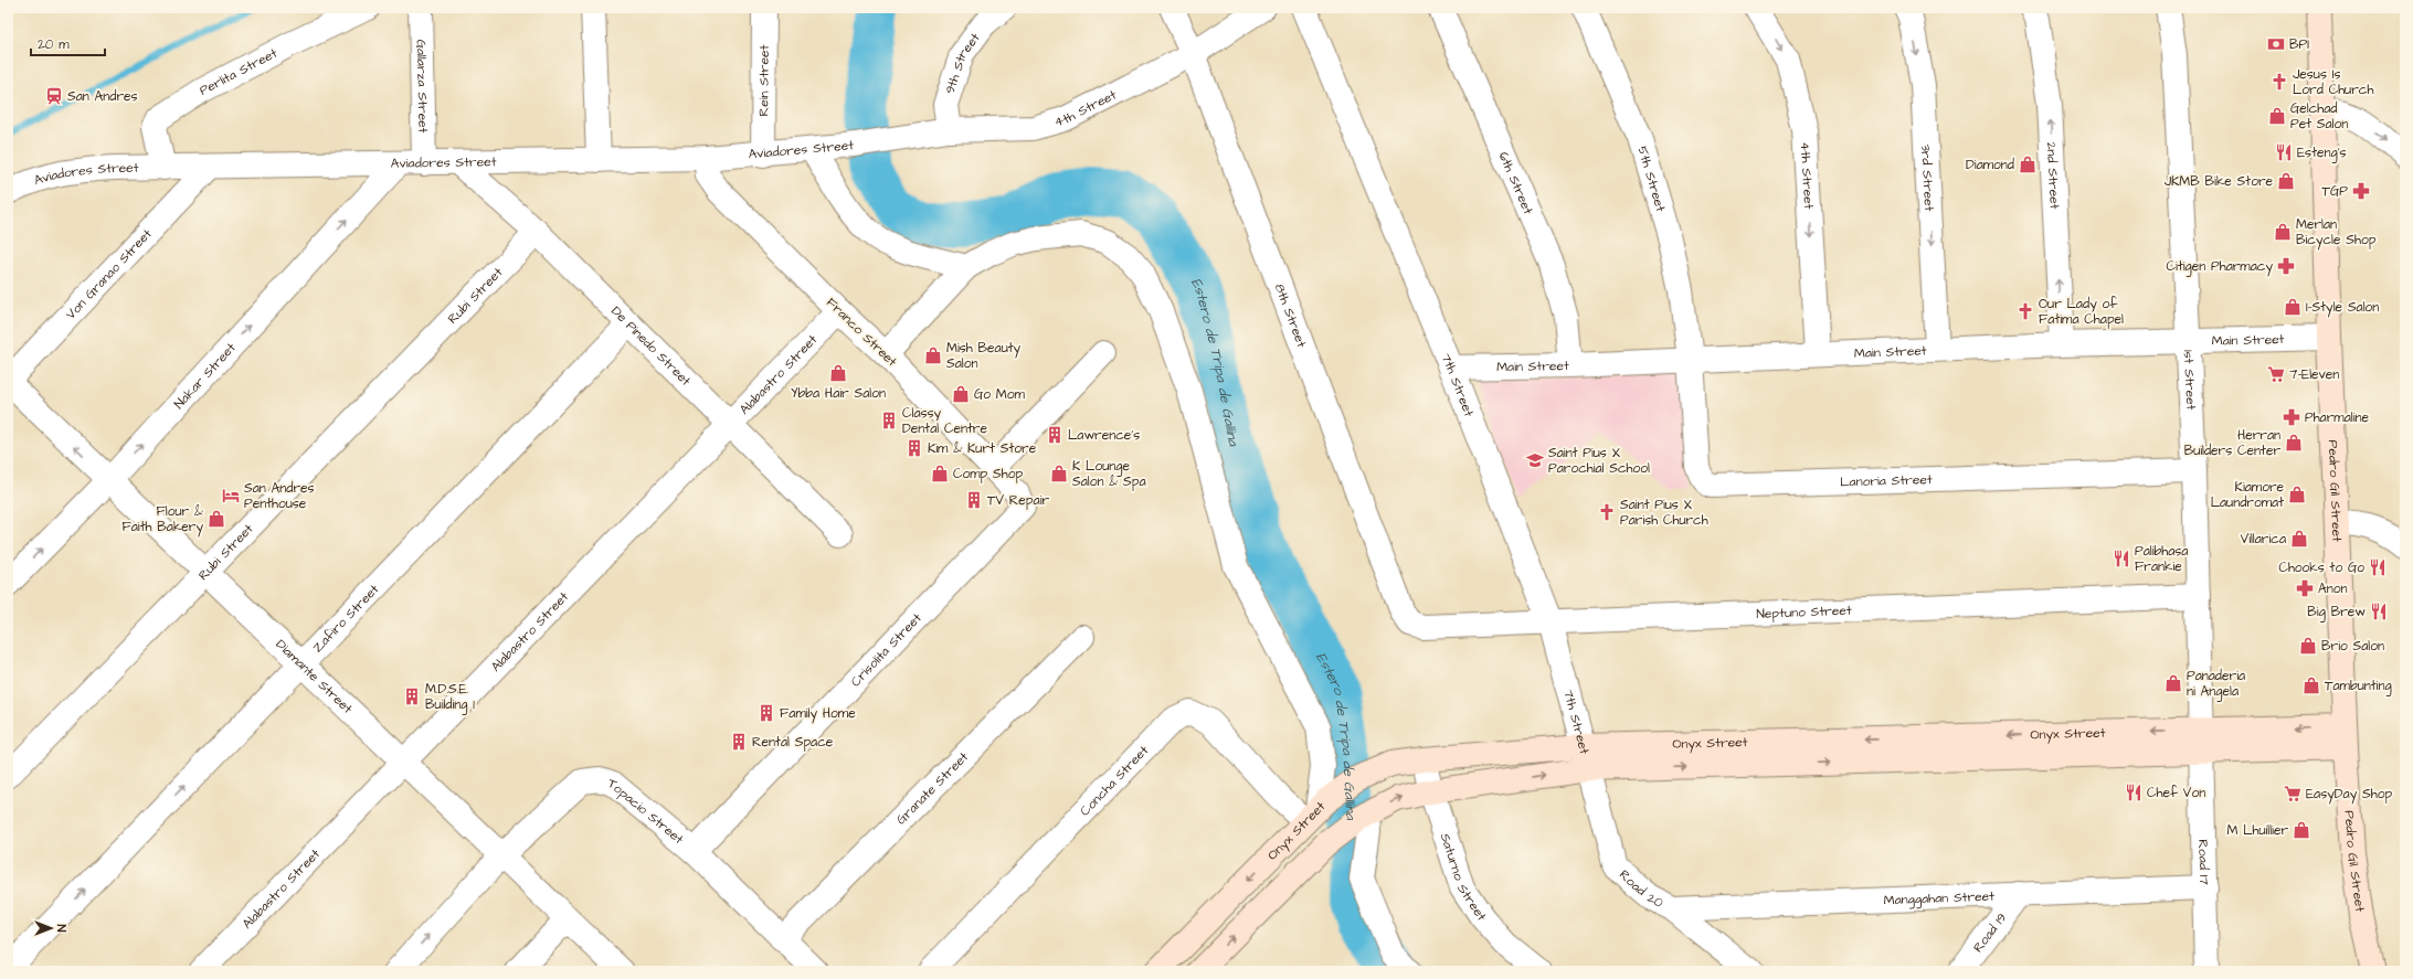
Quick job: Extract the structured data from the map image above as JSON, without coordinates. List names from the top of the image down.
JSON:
{
  "streets": {
    "main road": ["Pedro Gil Street", "Onyx Street"],
    "street": [
      "9th Street",
      "Perlita Street",
      "Rein Street",
      "Gallarza Street",
      "4th Street",
      "Aviadores Street",
      "2nd Street",
      "3rd Street",
      "5th Street",
      "6th Street",
      "Von Granao Street",
      "Rubi Street",
      "8th Street",
      "Franco Street",
      "Main Street",
      "De Pinedo Street",
      "Nakar Street",
      "Alabastro Street",
      "1st Street",
      "7th Street",
      "Lanoria Street",
      "Neptuno Street",
      "Zafiro Street",
      "Crisolita Street",
      "Diamante Street",
      "Concha Street",
      "Granate Street",
      "Topacio Street",
      "Road 17",
      "Saturno Street",
      "Road 20",
      "Manggahan Street",
      "Road 19"
    ]
  },
  "crossings": [
    ["9th Street", "4th Street"],
    ["Perlita Street", "Aviadores Street"],
    ["Rein Street", "Aviadores Street"],
    ["Gallarza Street", "Aviadores Street"],
    ["4th Street", "Aviadores Street"],
    ["4th Street", "8th Street"],
    ["4th Street", "Main Street"],
    ["Aviadores Street", "Von Granao Street"],
    ["Aviadores Street", "Franco Street"],
    ["Aviadores Street", "De Pinedo Street"],
    ["Aviadores Street", "Nakar Street"],
    ["2nd Street", "Main Street"],
    ["3rd Street", "Main Street"],
    ["5th Street", "Main Street"],
    ["5th Street", "Lanoria Street"],
    ["6th Street", "Main Street"],
    ["Von Granao Street", "Diamante Street"],
    ["Rubi Street", "De Pinedo Street"],
    ["Rubi Street", "Diamante Street"],
    ["8th Street", "Neptuno Street"],
    ["Franco Street", "Alabastro Street"],
    ["Franco Street", "Crisolita Street"],
    ["Main Street", "1st Street"],
    ["Main Street", "7th Street"],
    ["Main Street", "Lanoria Street"],
    ["Main Street", "Pedro Gil Street"],
    ["De Pinedo Street", "Alabastro Street"],
    ["De Pinedo Street", "Zafiro Street"],
    ["Nakar Street", "Diamante Street"],
    ["Alabastro Street", "Diamante Street"],
    ["1st Street", "Lanoria Street"],
    ["1st Street", "Neptuno Street"],
    ["1st Street", "Onyx Street"],
    ["1st Street", "Road 17"],
    ["7th Street", "Neptuno Street"],
    ["7th Street", "Onyx Street"],
    ["7th Street", "Road 20"],
    ["Pedro Gil Street", "Onyx Street"],
    ["Zafiro Street", "Diamante Street"],
    ["Crisolita Street", "Topacio Street"],
    ["Diamante Street", "Topacio Street"],
    ["Onyx Street", "Concha Street"],
    ["Onyx Street", "Road 17"],
    ["Onyx Street", "Saturno Street"],
    ["Onyx Street", "Road 20"],
    ["Granate Street", "Topacio Street"],
    ["Road 17", "Manggahan Street"],
    ["Road 20", "Manggahan Street"],
    ["Manggahan Street", "Road 19"]
  ],
  "one_way": [
    "4th Street",
    "2nd Street",
    "3rd Street",
    "Nakar Street",
    "Zafiro Street"
  ],
  "water": ["Estero de Tripa de Gallina"],
  "places": {
    "bank": ["BPI"],
    "church": ["Jesus Is Lord Church", "Our Lady of Fatima Chapel", "Saint Pius X Parish Church"],
    "station": ["San Andres"],
    "shop": [
      "Gelchad Pet Salon",
      "Diamond",
      "JKMB Bike Store",
      "Merlan Bicycle Shop",
      "I-Style Salon",
      "Mish Beauty Salon",
      "Ybba Hair Salon",
      "Go Mom",
      "Herran Builders Center",
      "Comp Shop",
      "K Lounge Salon & Spa",
      "Kiamore Laundromat",
      "Flour & Faith Bakery",
      "Villarica",
      "Brio Salon",
      "Panaderia ni Angela",
      "Tambunting",
      "M Lhuillier"
    ],
    "restaurant": [
      "Esteng's",
      "Palibhasa Frankie",
      "Chooks to Go",
      "Big Brew",
      "Chef Von"
    ],
    "pharmacy": [
      "TGP",
      "Citigen Pharmacy",
      "Pharmaline",
      "Anon"
    ],
    "supermarket": ["7-Eleven", "EasyDay Shop"],
    "building": [
      "Classy Dental Centre",
      "Lawrence's",
      "Kim & Kurt Store",
      "TV Repair",
      "M.D.S.E. Building 1",
      "Family Home",
      "Rental Space"
    ],
    "school or university": ["Saint Pius X Parochial School"],
    "hotel": ["San Andres Penthouse"]
  },
  "scale_bar": "20 m",
  "north": "right"
}
